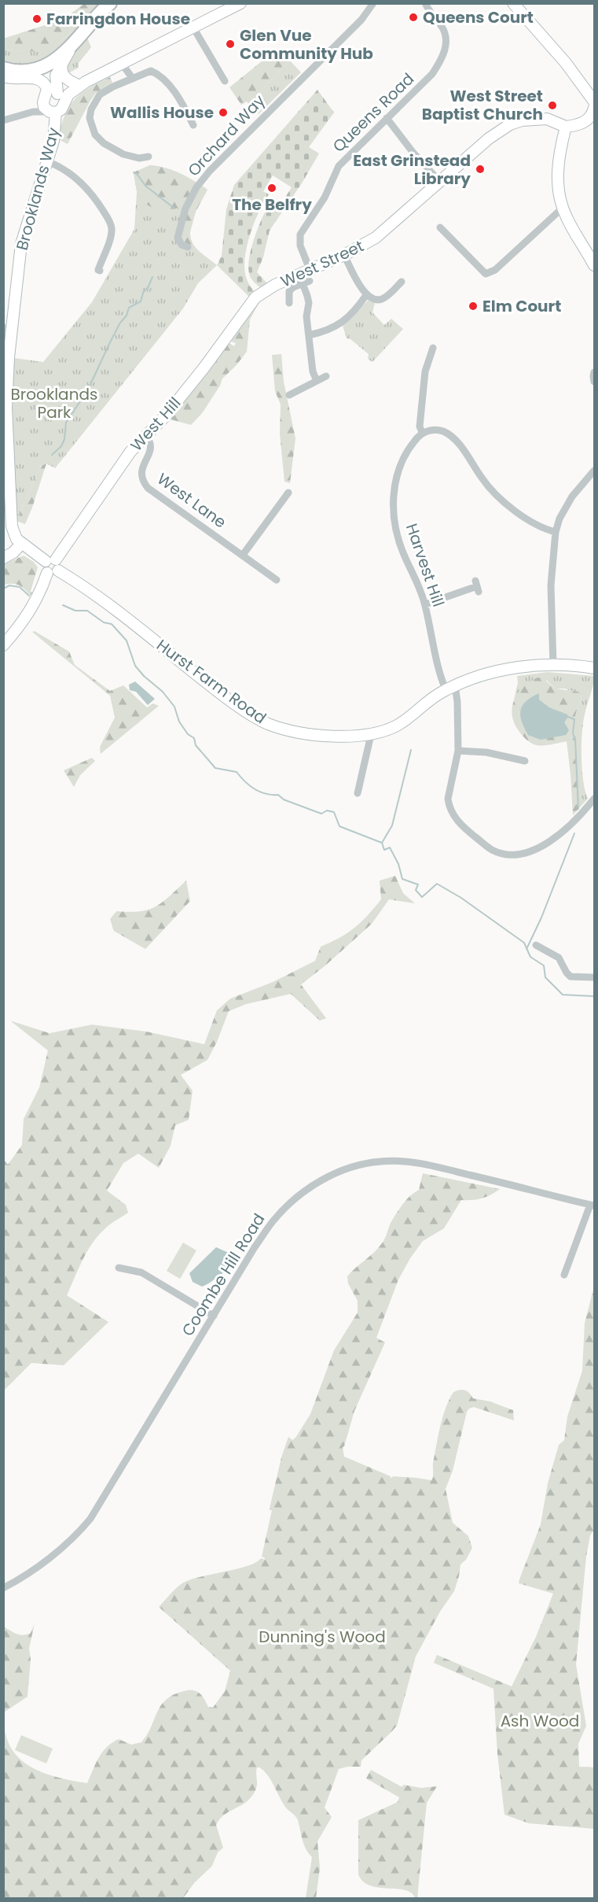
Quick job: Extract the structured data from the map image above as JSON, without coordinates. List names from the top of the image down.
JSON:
{
  "streets": {
    "street": [
      "Queens Road",
      "Orchard Way",
      "Brooklands Way",
      "West Street",
      "West Hill",
      "West Lane",
      "Harvest Hill",
      "Hurst Farm Road",
      "Coombe Hill Road"
    ]
  },
  "crossings": [
    ["Queens Road", "West Street"],
    ["Brooklands Way", "West Hill"],
    ["West Street", "West Hill"],
    ["West Hill", "West Lane"],
    ["Harvest Hill", "Hurst Farm Road"]
  ],
  "parks": ["Brooklands Park", "Dunning's Wood", "Ash Wood"],
  "places": [
    "Queens Court",
    "Farringdon House",
    "Glen Vue Community Hub",
    "West Street Baptist Church",
    "Wallis House",
    "East Grinstead Library",
    "The Belfry",
    "Elm Court"
  ]
}
